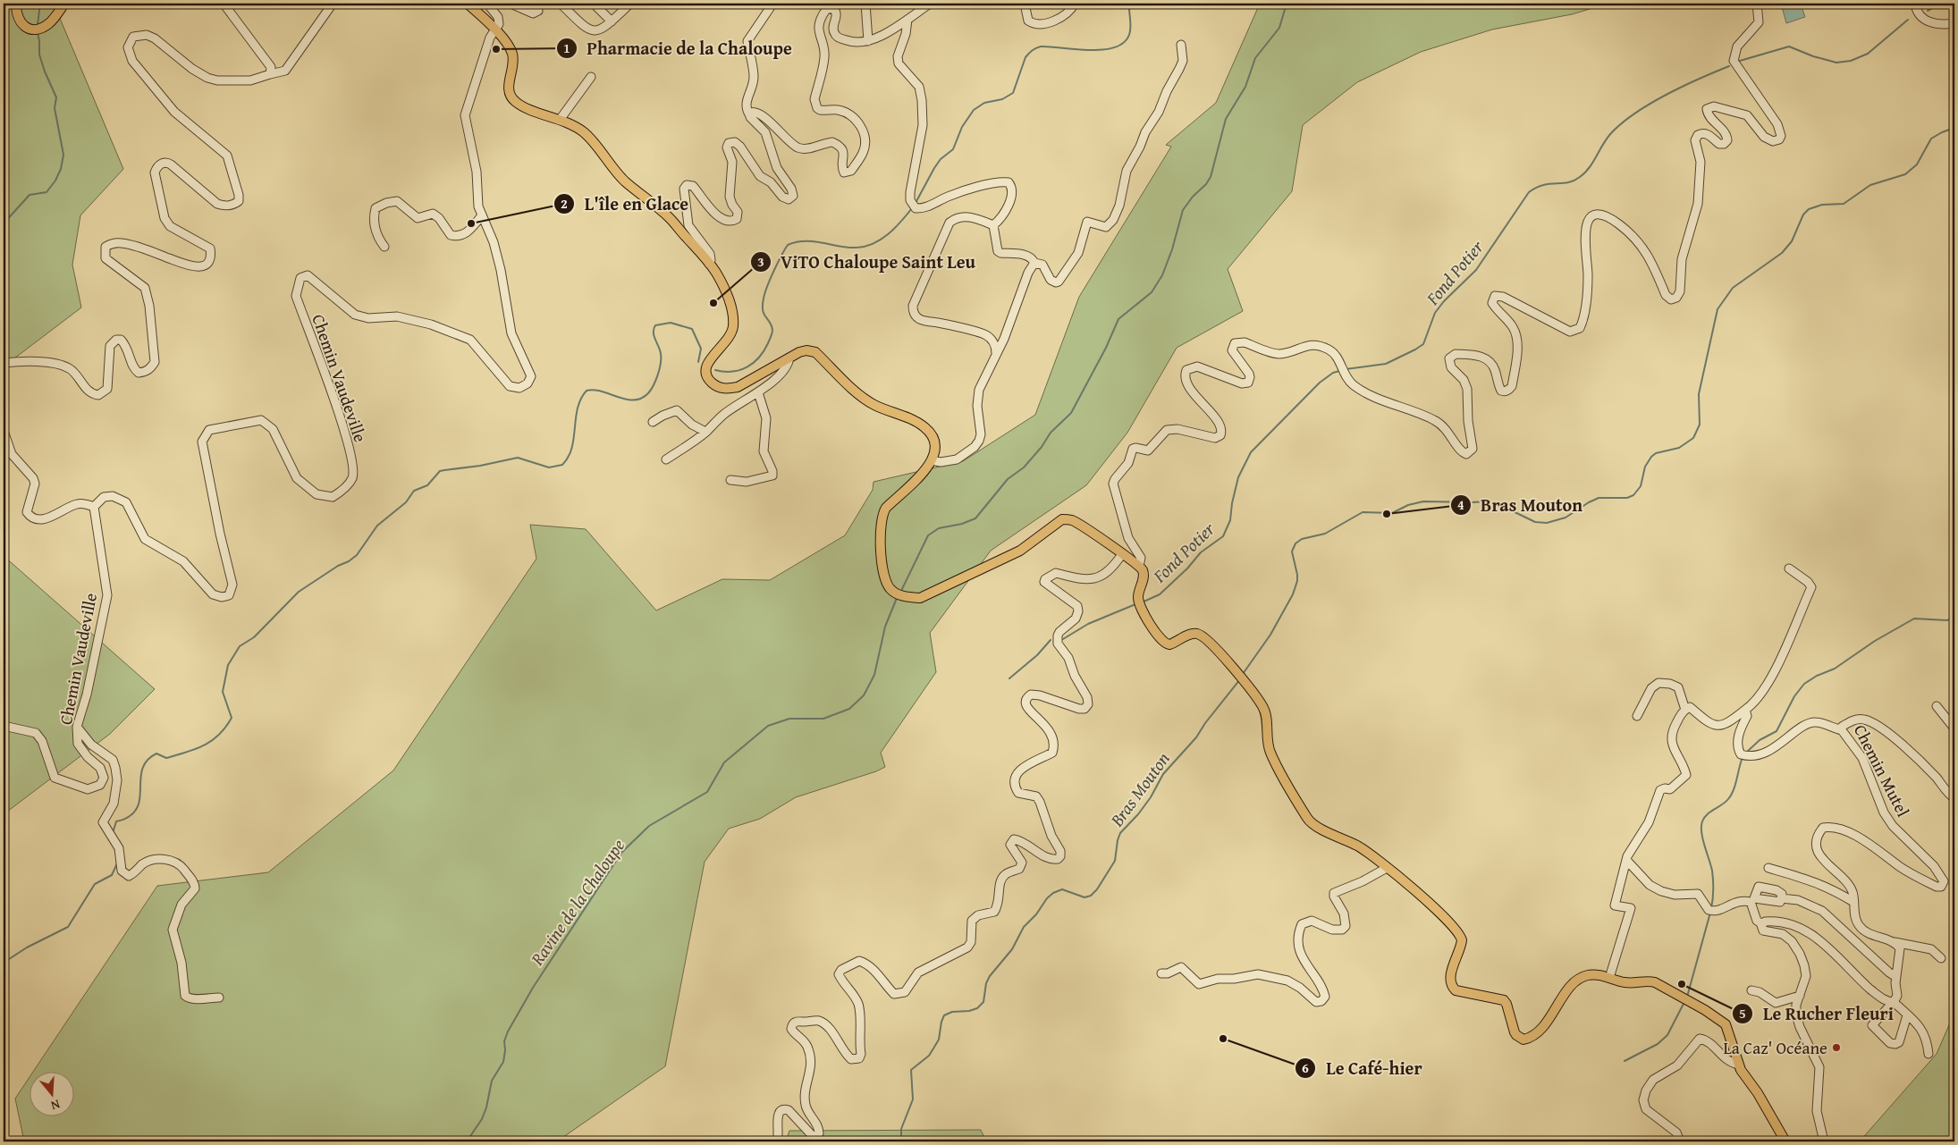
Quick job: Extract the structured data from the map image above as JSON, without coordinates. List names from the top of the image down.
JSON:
{
  "streets": {
    "street": ["Chemin Vaudeville", "Chemin Mutel"]
  },
  "water": ["Fond Potier", "Bras Mouton", "Ravine de la Chaloupe"],
  "places": [
    "Pharmacie de la Chaloupe",
    "L'île en Glace",
    "ViTO Chaloupe Saint Leu",
    "Bras Mouton",
    "Le Rucher Fleuri",
    "Le Café-hier",
    "La Caz' Océane"
  ],
  "north": "bottom"
}
